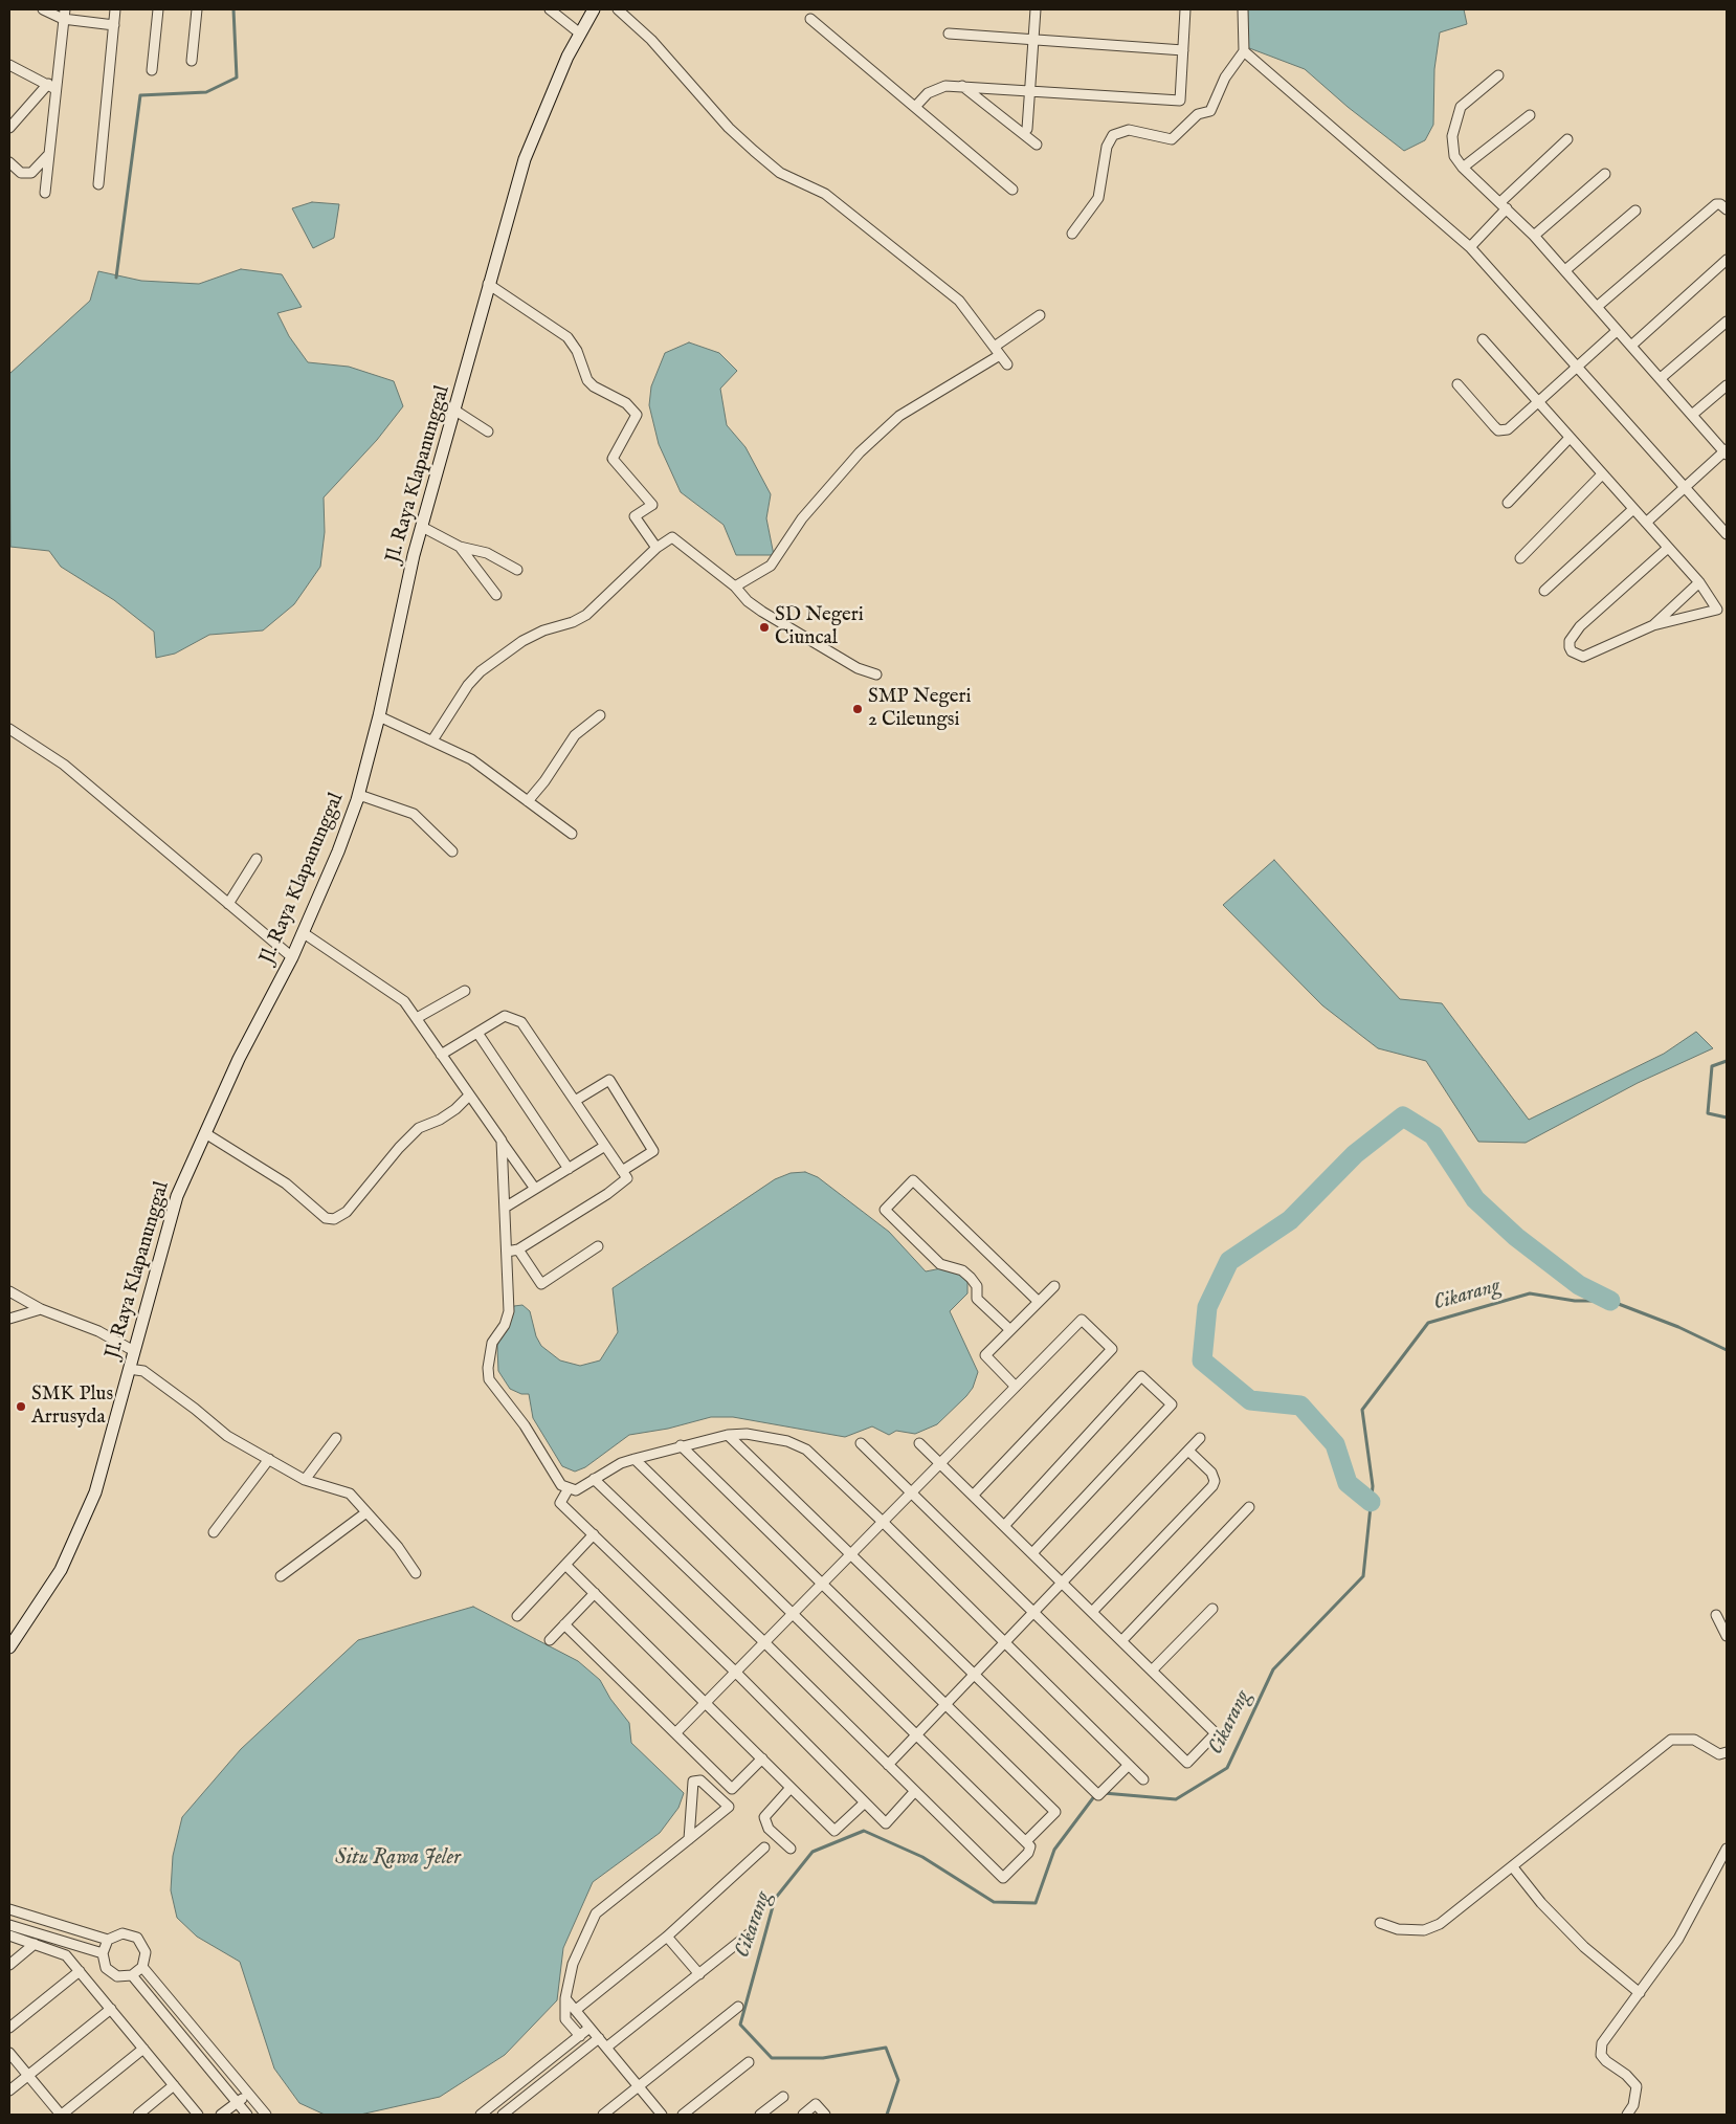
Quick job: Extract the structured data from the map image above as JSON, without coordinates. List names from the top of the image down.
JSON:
{
  "streets": {
    "street": ["Jl. Raya Klapanunggal"]
  },
  "water": ["Cikarang", "Situ Rawa Jeler"],
  "places": ["SD Negeri Ciuncal", "SMP Negeri 2 Cileungsi", "SMK Plus Arrusyda"]
}
